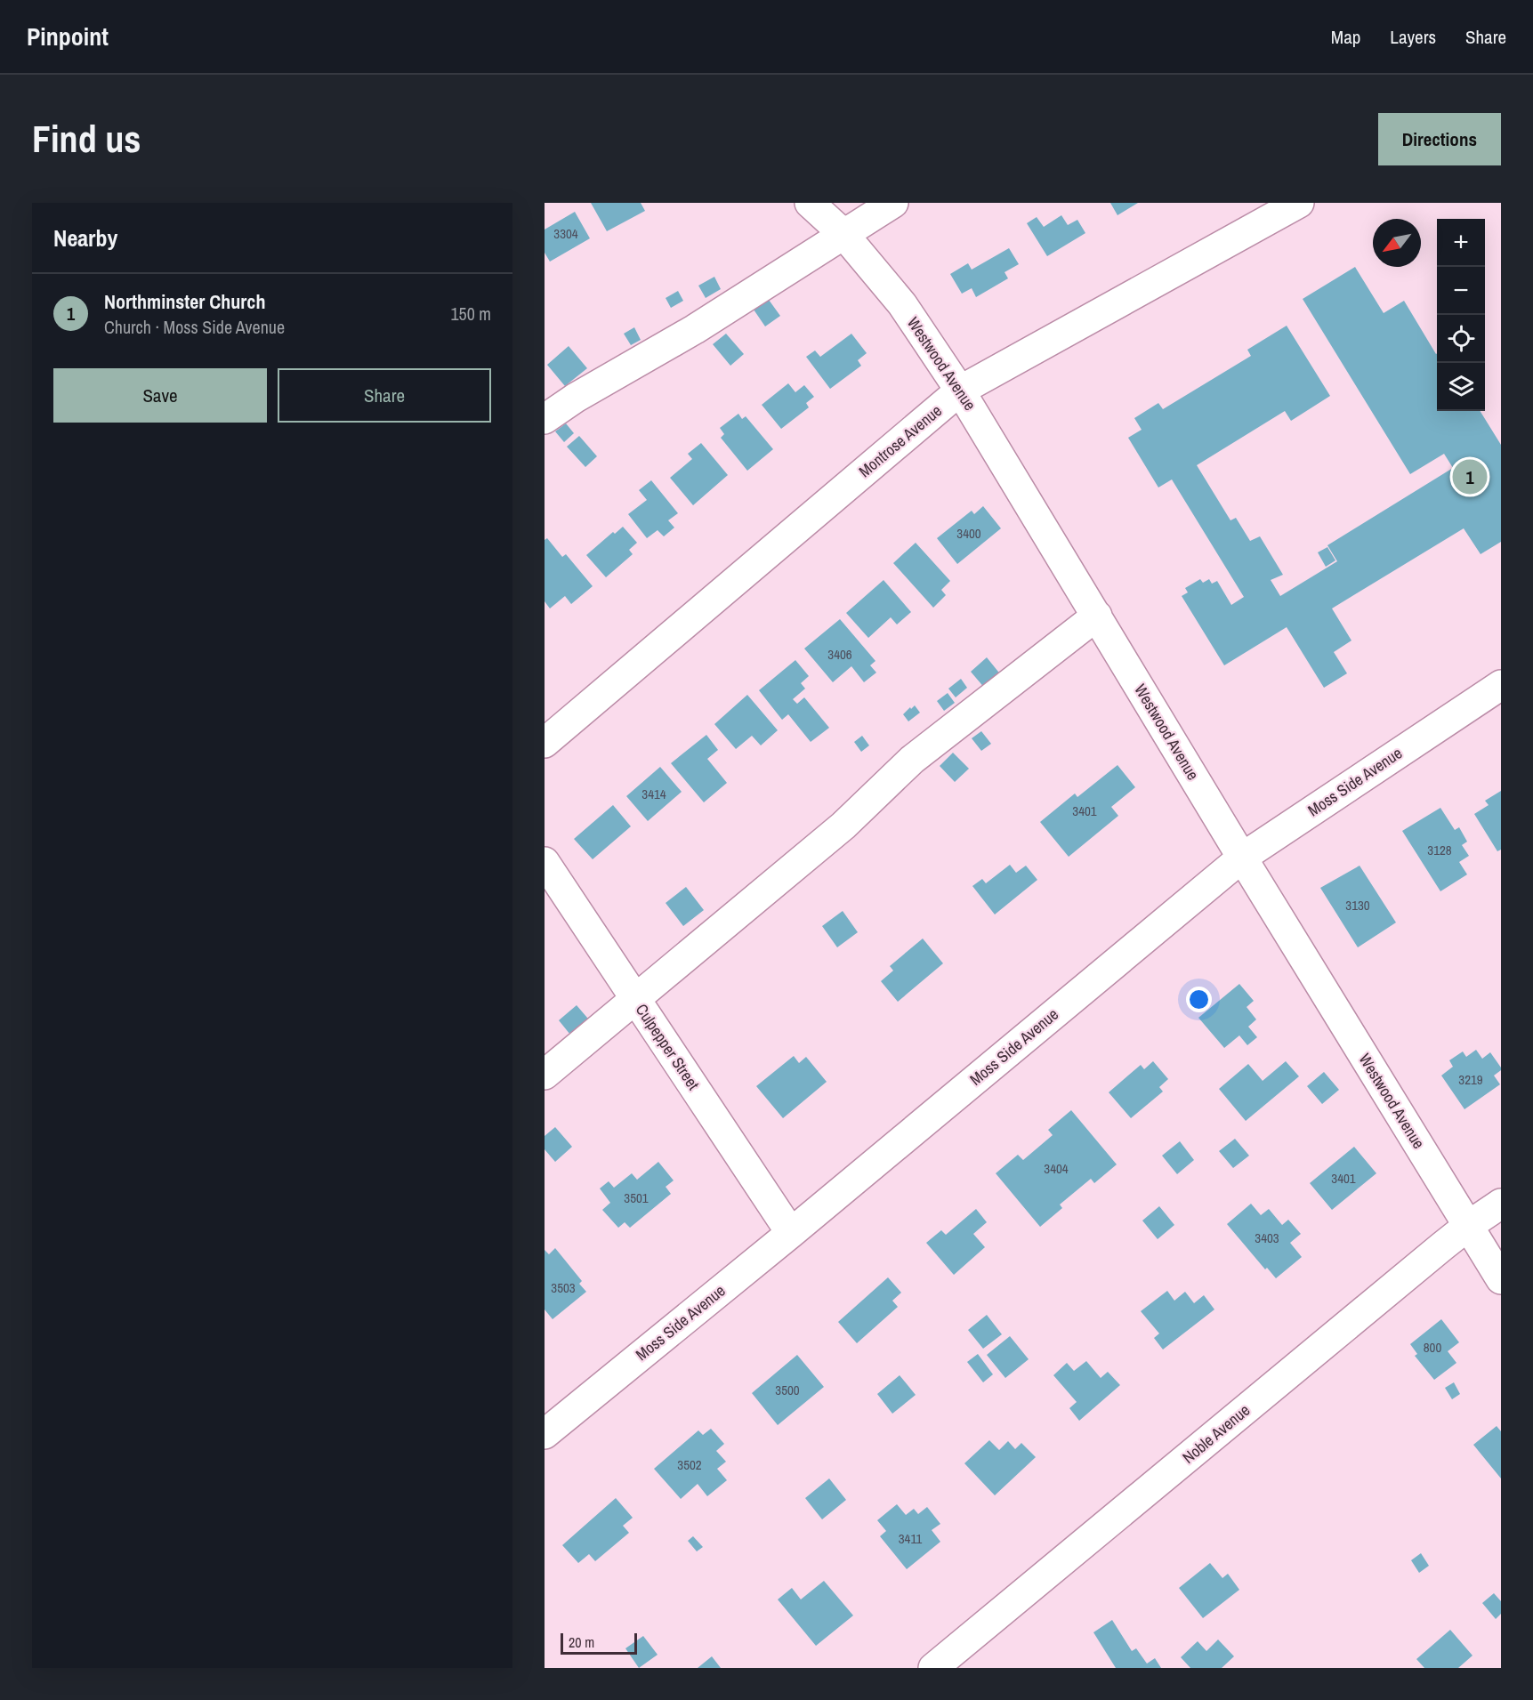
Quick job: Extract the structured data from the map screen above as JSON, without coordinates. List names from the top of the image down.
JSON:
{
  "streets": {
    "street": [
      "Westwood Avenue",
      "Montrose Avenue",
      "Moss Side Avenue",
      "Culpepper Street",
      "Noble Avenue"
    ]
  },
  "crossings": [
    ["Westwood Avenue", "Montrose Avenue"],
    ["Westwood Avenue", "Moss Side Avenue"],
    ["Westwood Avenue", "Noble Avenue"],
    ["Moss Side Avenue", "Culpepper Street"]
  ],
  "house_numbers": [
    "3304",
    "3400",
    "3406",
    "3414",
    "3401",
    "3128",
    "3130",
    "3219",
    "3404",
    "3401",
    "3501",
    "3403",
    "3503",
    "800",
    "3500",
    "3502",
    "3411"
  ],
  "scale_bar": "20 m",
  "north": "bottom left",
  "page": {
    "header": "Pinpoint",
    "nav": ["Map", "Layers", "Share"],
    "buttons": [
      "Directions",
      ["Save", "Share"]
    ],
    "title": "Find us",
    "heading": "Nearby",
    "map_buttons": ["+", "−"],
    "list": [
      {
        "mark": "1",
        "name": "Northminster Church",
        "note": "Church · Moss Side Avenue",
        "value": "150 m"
      }
    ],
    "pins": "1",
    "scale": "20 m"
  }
}
